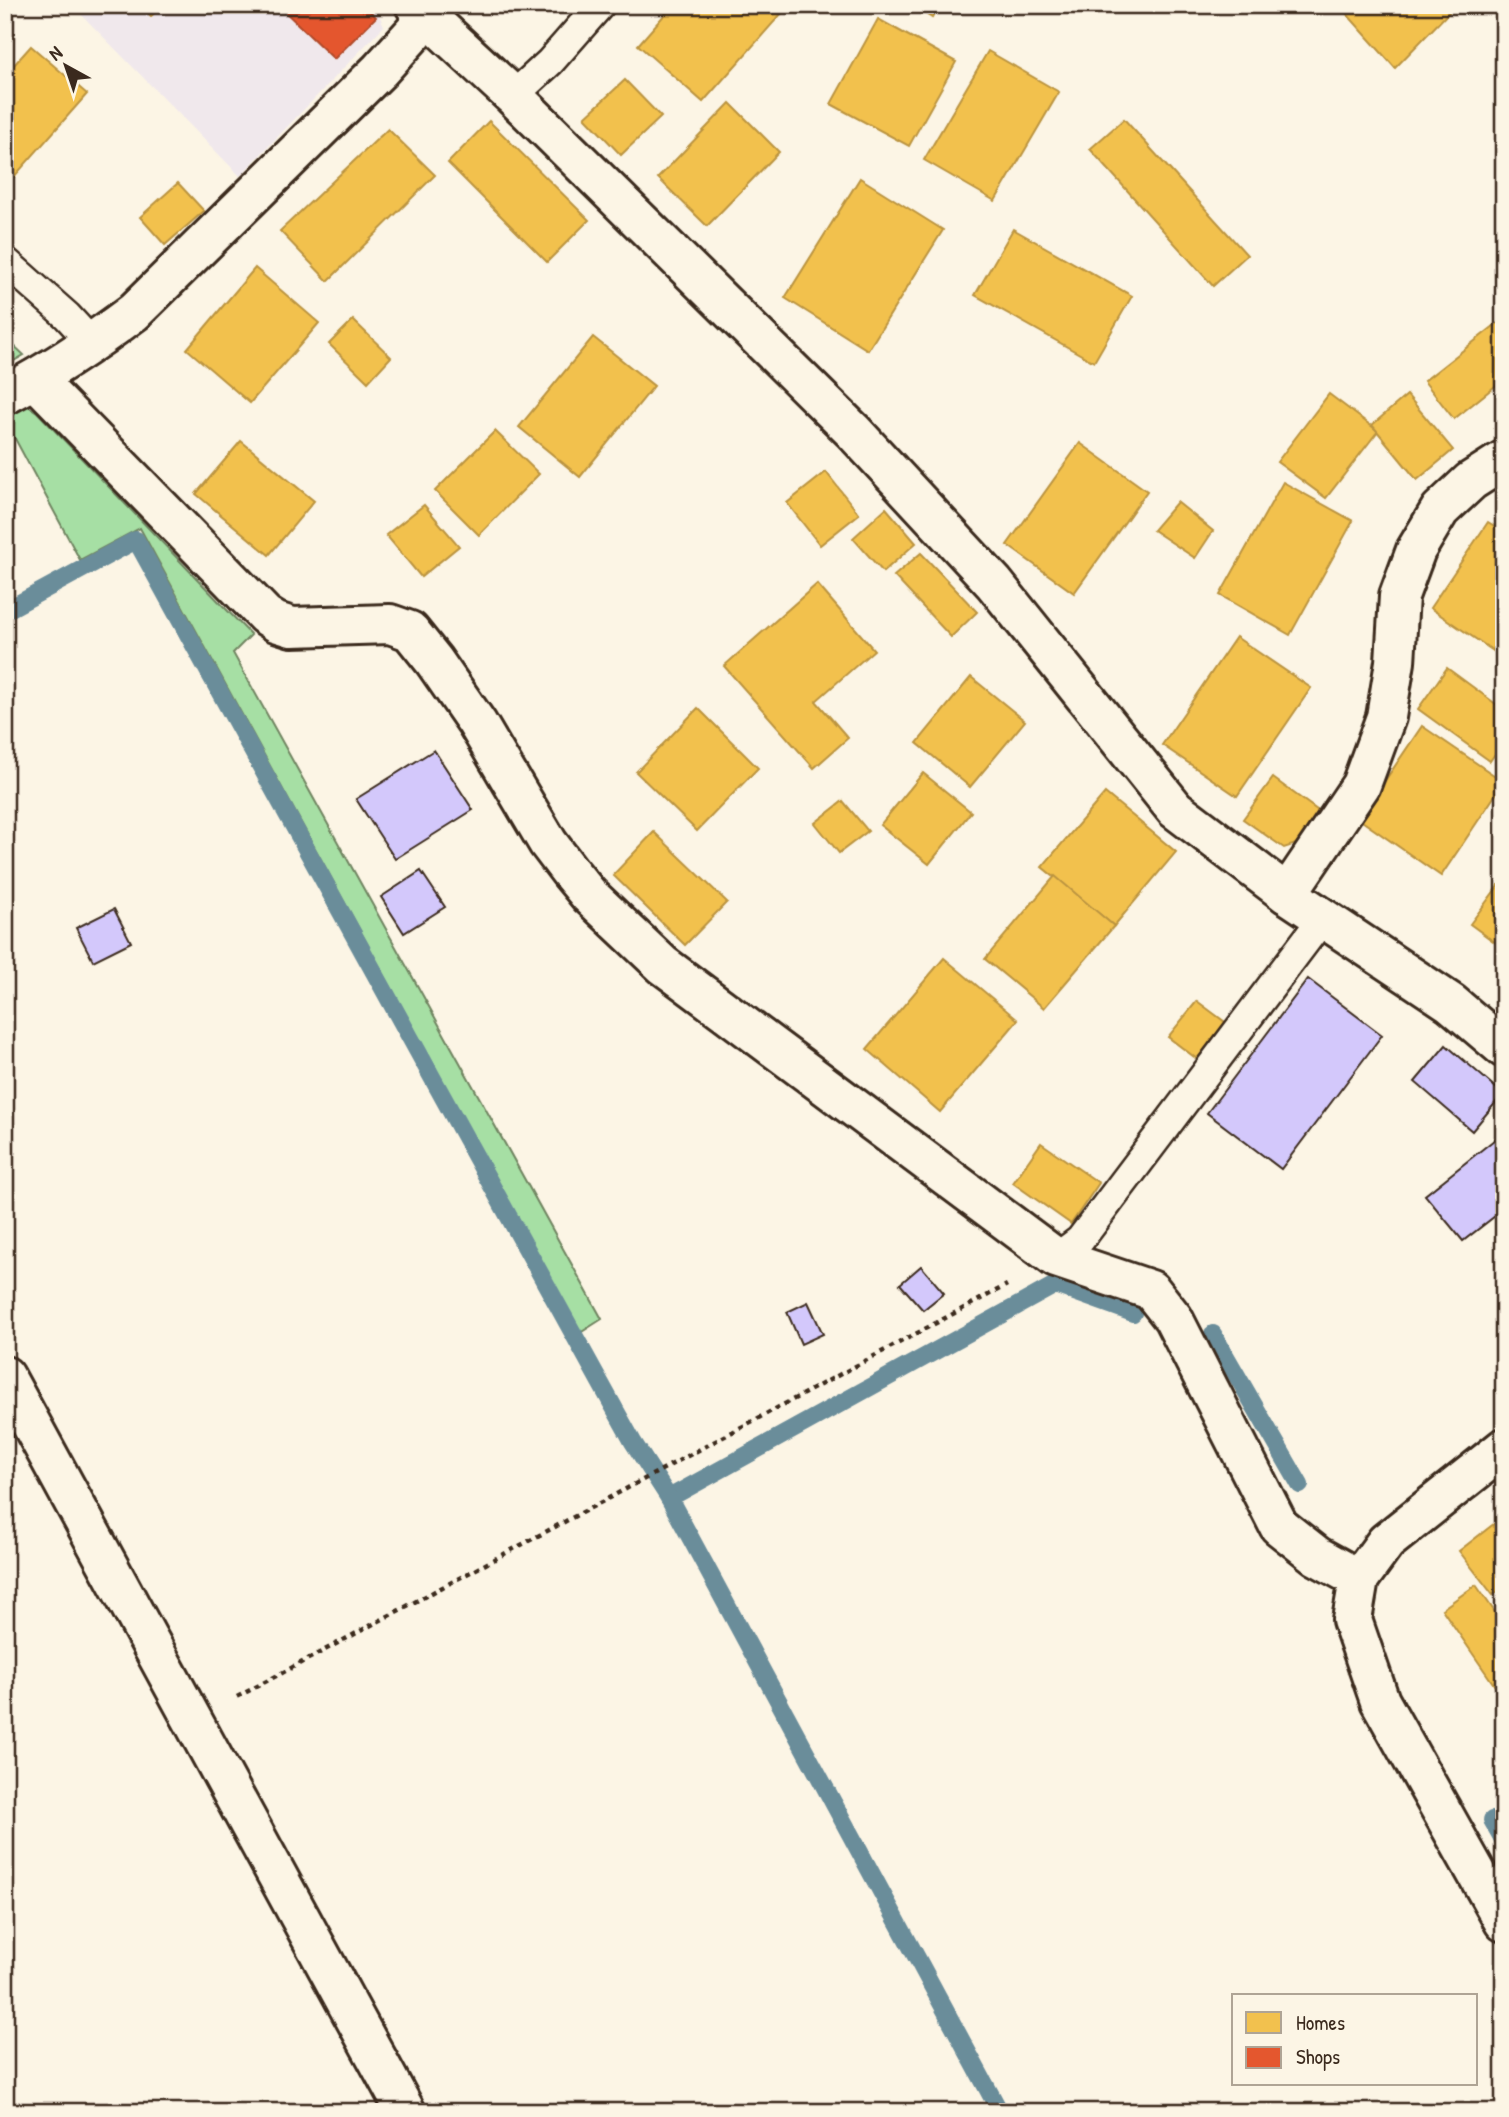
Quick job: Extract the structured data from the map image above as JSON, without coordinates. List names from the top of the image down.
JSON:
{
  "legend": ["Homes", "Shops"],
  "north": "top left"
}
